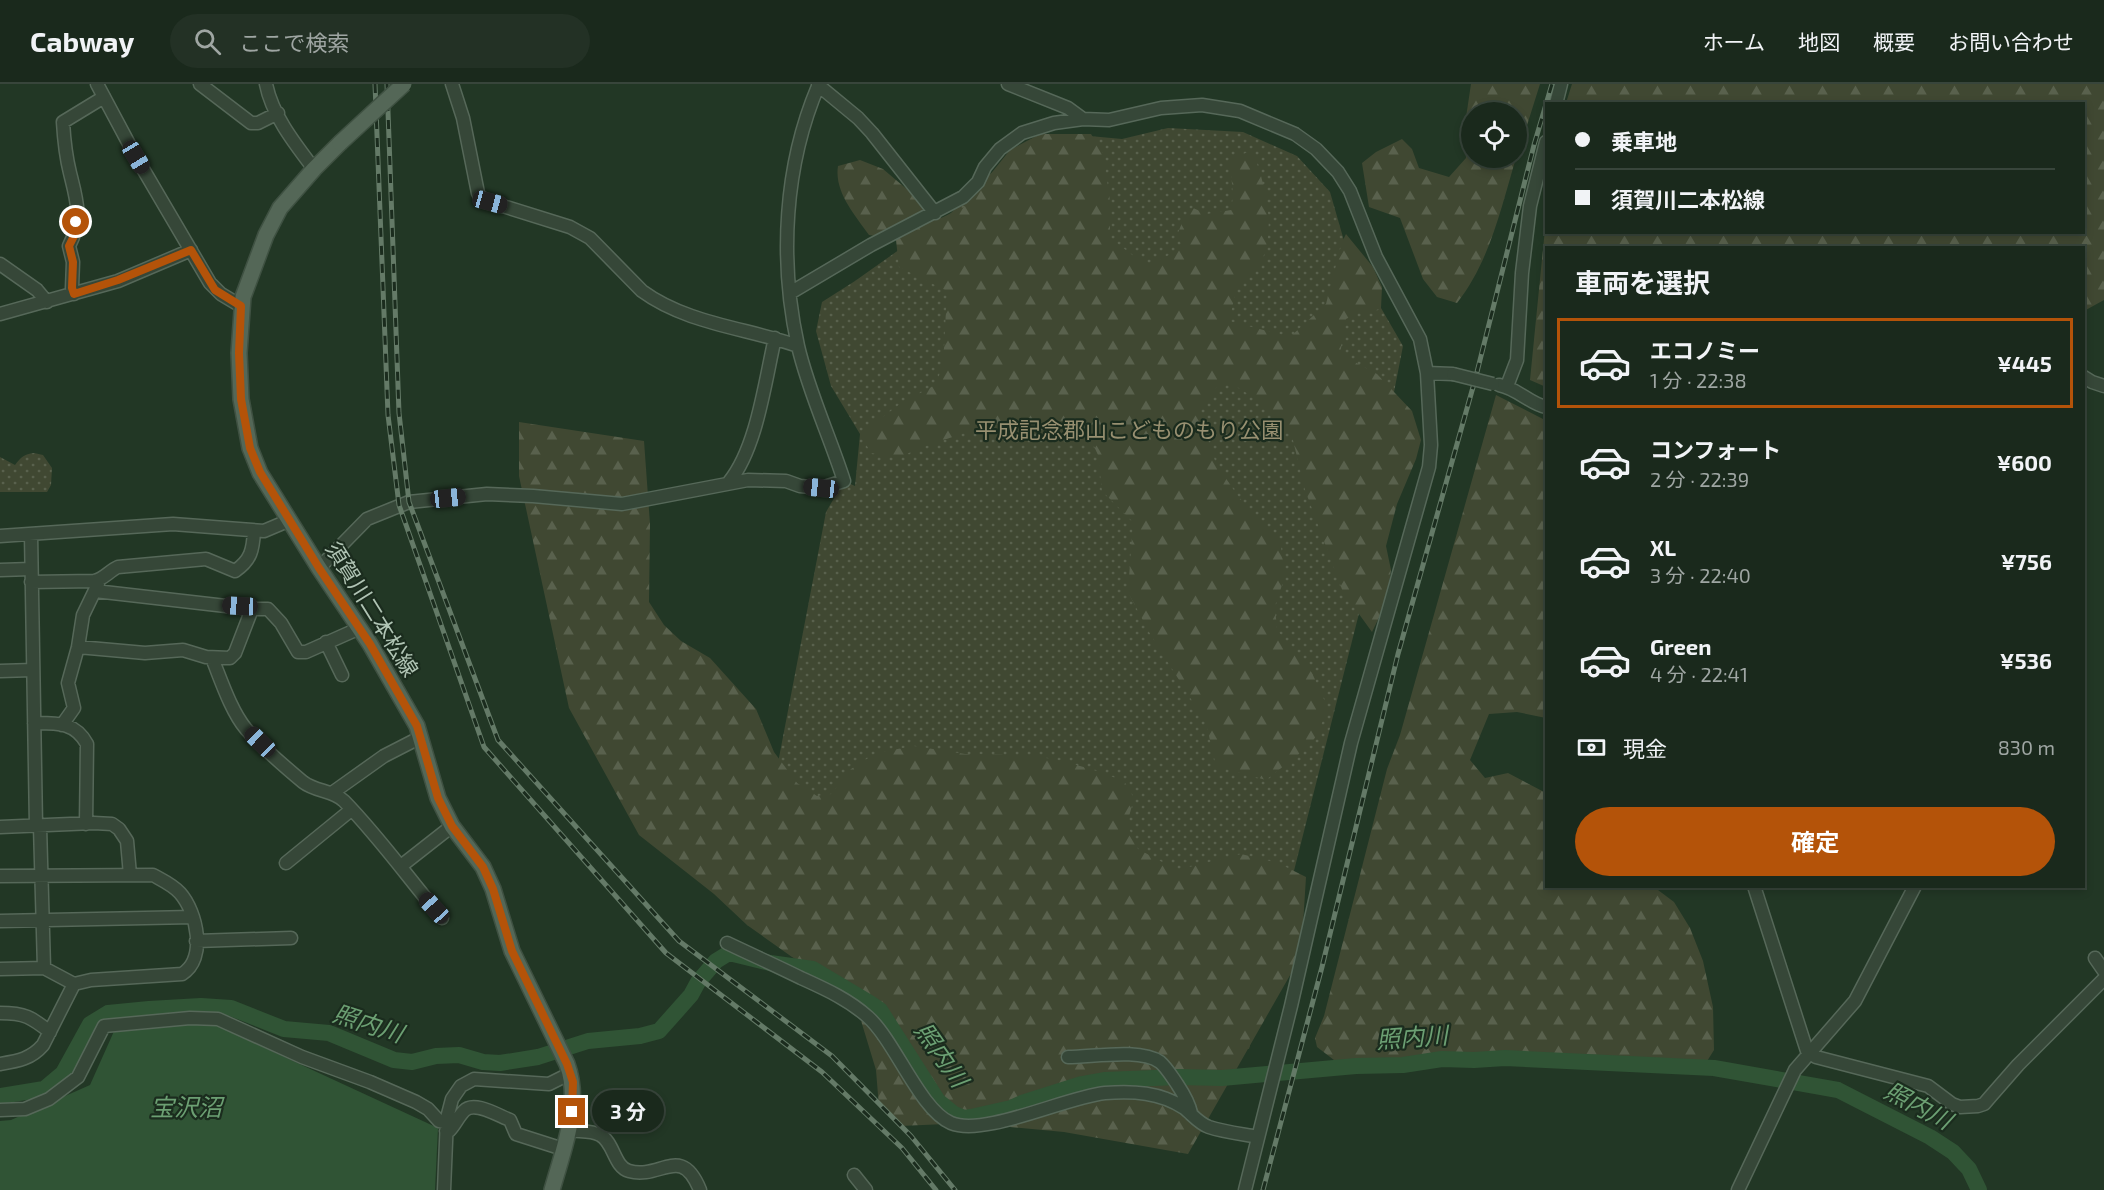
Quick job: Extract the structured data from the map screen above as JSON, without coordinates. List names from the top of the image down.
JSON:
{
  "streets": {
    "main road": ["須賀川二本松線"]
  },
  "water": ["照内川", "宝沢沼"],
  "parks": ["平成記念郡山こどものもり公園"],
  "page": {
    "header": "Cabway",
    "search": "ここで検索",
    "nav": [
      "ホーム",
      "地図",
      "概要",
      "お問い合わせ"
    ],
    "banner": ["乗車地", "須賀川二本松線"],
    "heading": "車両を選択",
    "list": [
      {
        "name": "エコノミー",
        "note": "1 分 · 22:38",
        "value": "¥445"
      },
      {
        "name": "コンフォート",
        "note": "2 分 · 22:39",
        "value": "¥600"
      },
      {
        "name": "XL",
        "note": "3 分 · 22:40",
        "value": "¥756"
      },
      {
        "name": "Green",
        "note": "4 分 · 22:41",
        "value": "¥536"
      }
    ],
    "pay": ["現金", "830 m"],
    "buttons": "確定",
    "bubble": "3 分"
  }
}
